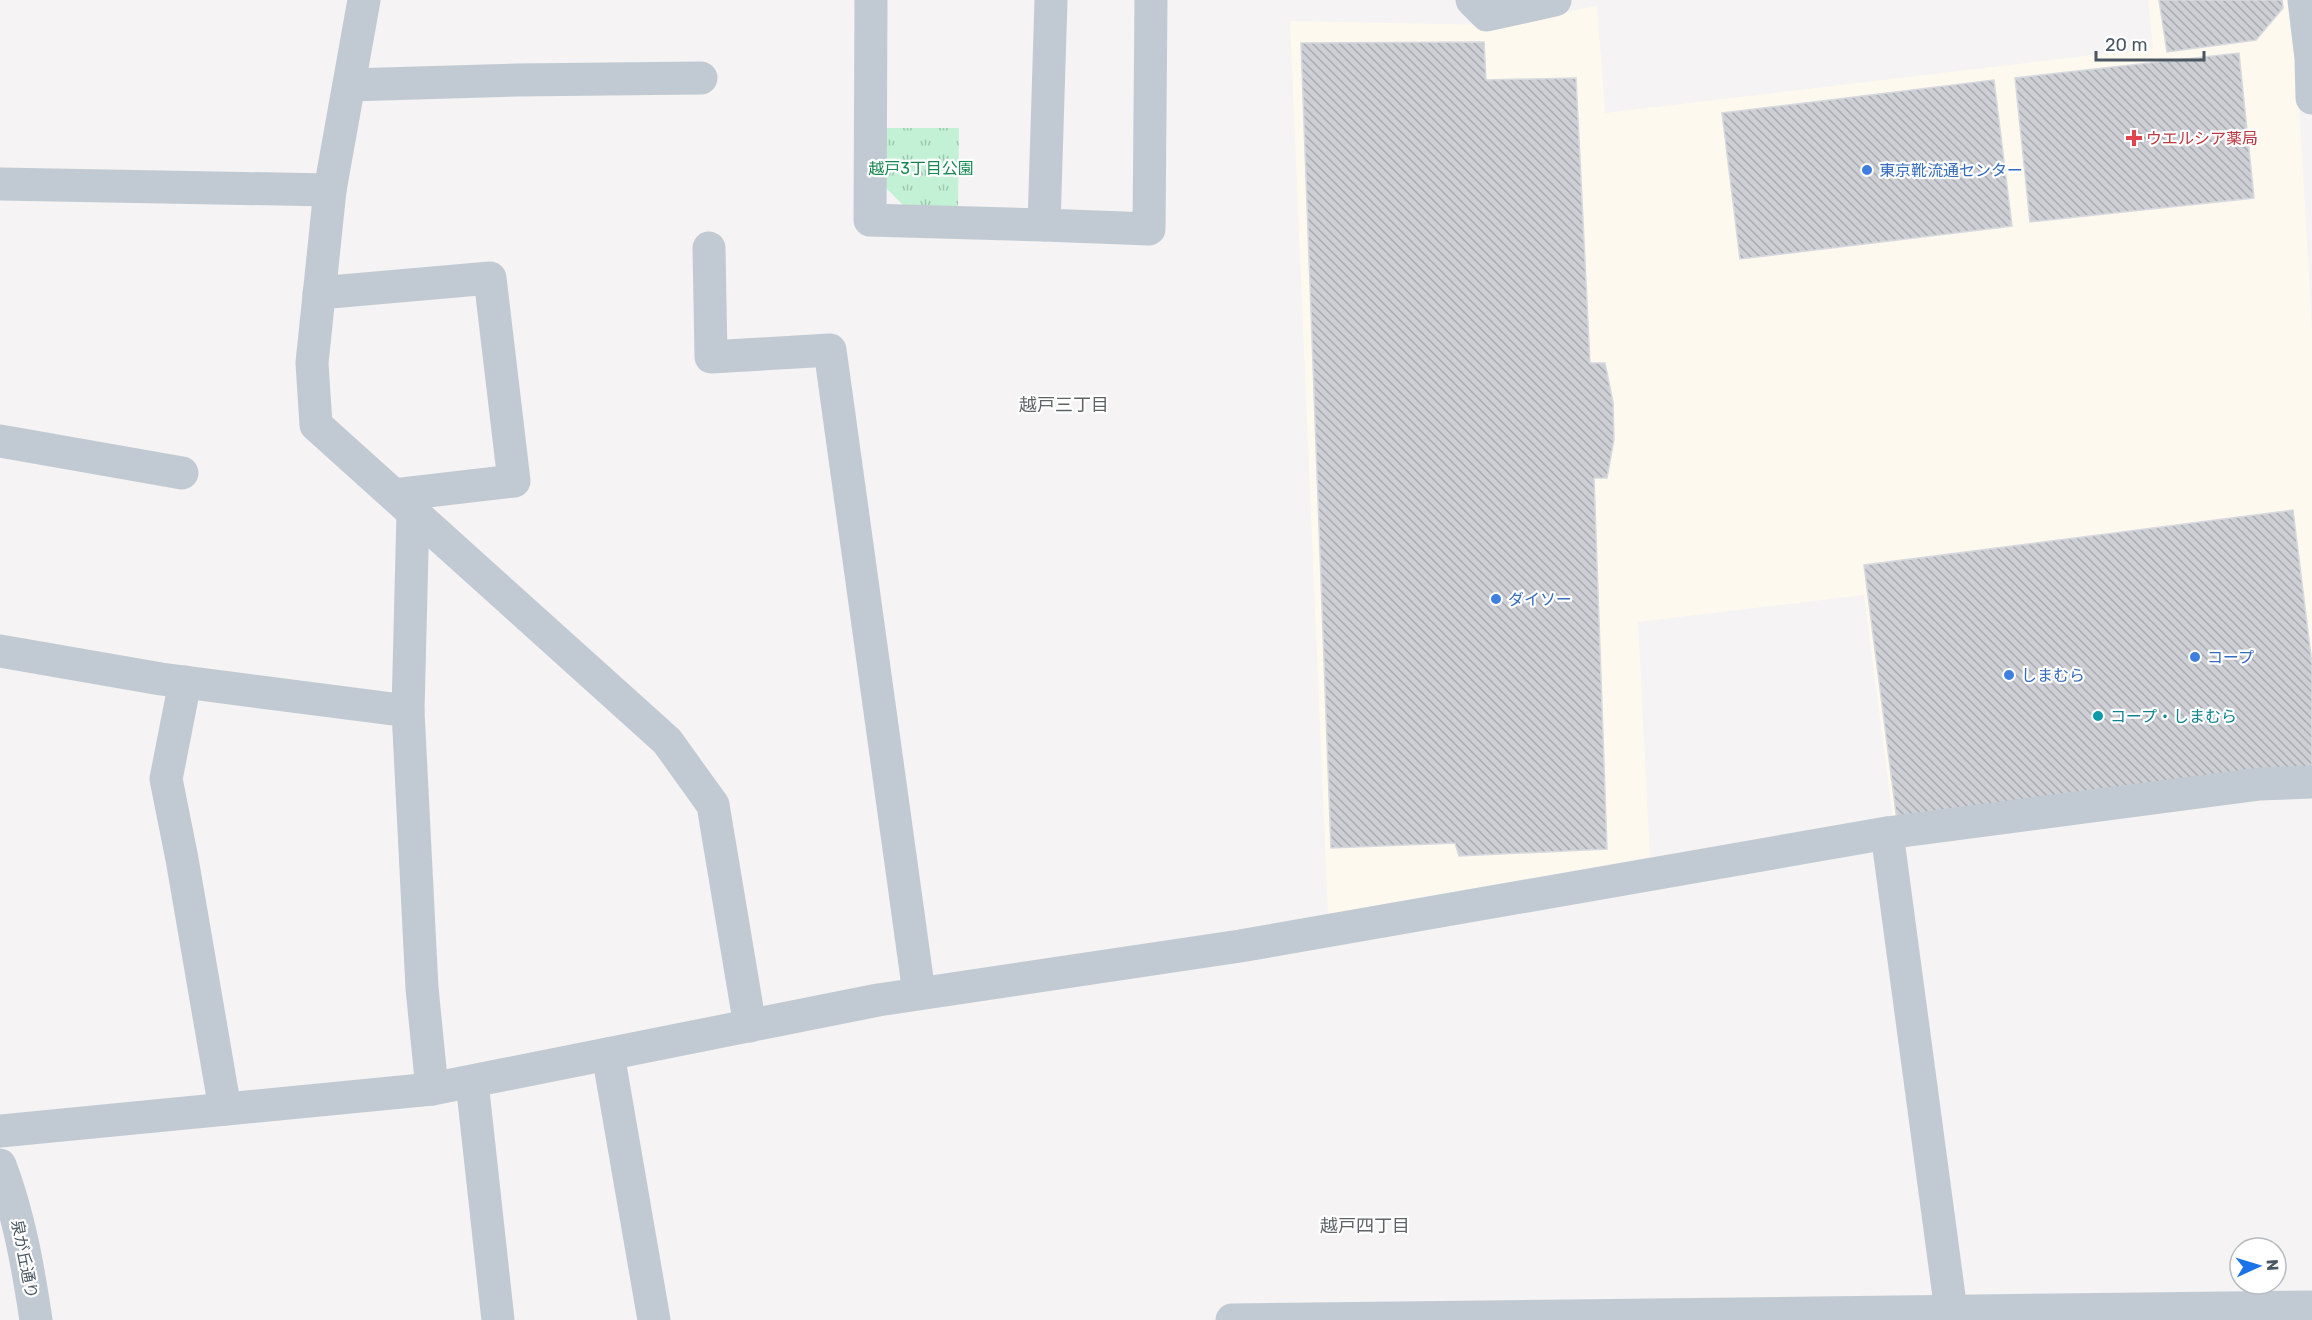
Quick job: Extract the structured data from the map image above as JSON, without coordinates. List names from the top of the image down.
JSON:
{
  "streets": {
    "street": ["泉が丘通り"]
  },
  "districts": ["越戸三丁目", "越戸四丁目"],
  "parks": ["越戸3丁目公園"],
  "places": {
    "health": ["ウエルシア薬局"],
    "other": [
      "東京靴流通センター",
      "ダイソー",
      "コープ",
      "しまむら",
      "コープ・しまむら"
    ]
  },
  "scale_bar": "20 m",
  "north": "right"
}
